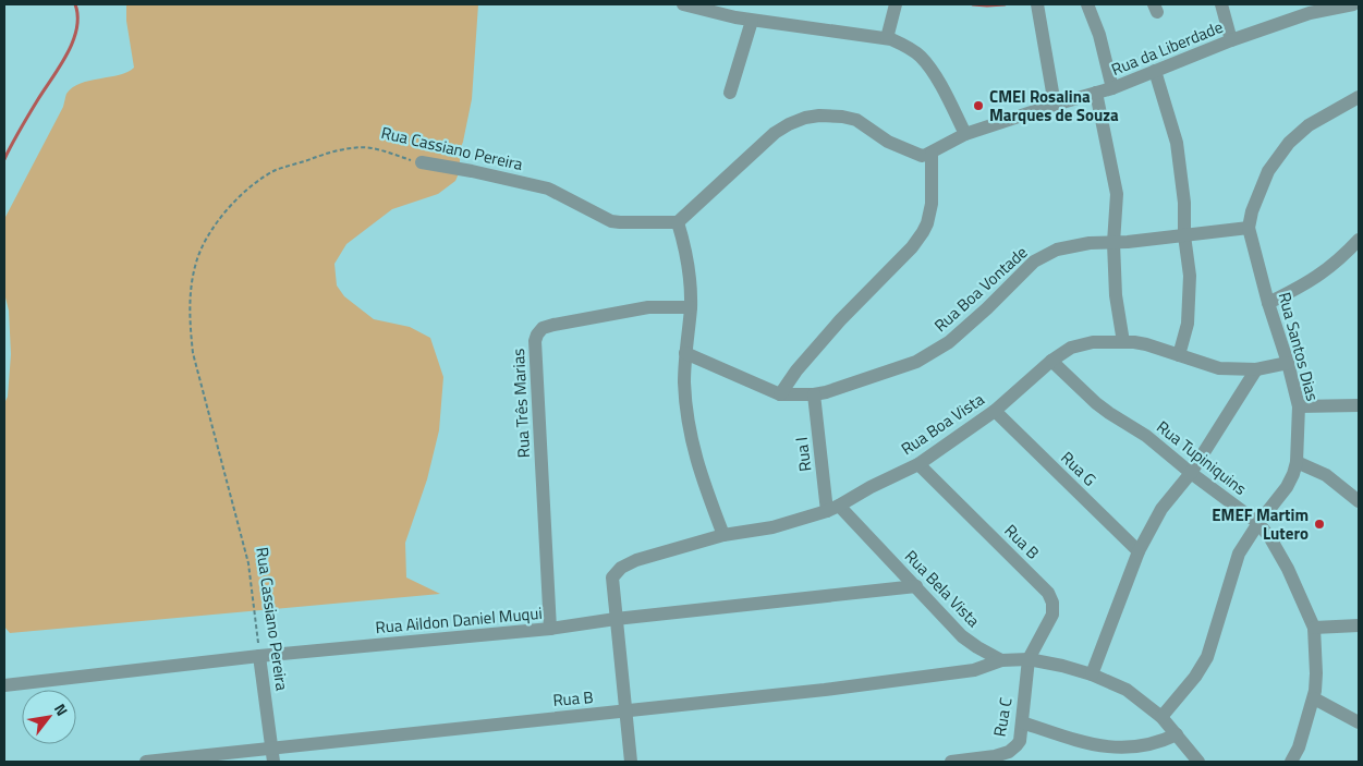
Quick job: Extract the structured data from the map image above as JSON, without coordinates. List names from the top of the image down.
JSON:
{
  "streets": {
    "street": [
      "Rua da Liberdade",
      "Rua Cassiano Pereira",
      "Rua Boa Vontade",
      "Rua Santos Dias",
      "Rua Três Marias",
      "Rua Boa Vista",
      "Rua I",
      "Rua Tupiniquins",
      "Rua G",
      "Rua B",
      "Rua Bela Vista",
      "Rua Aildon Daniel Muqui",
      "Rua C"
    ]
  },
  "crossings": [
    ["Rua Cassiano Pereira", "Rua B"],
    ["Rua Cassiano Pereira", "Rua Aildon Daniel Muqui"],
    ["Rua Boa Vontade", "Rua Santos Dias"],
    ["Rua Boa Vontade", "Rua I"],
    ["Rua Santos Dias", "Rua Boa Vista"],
    ["Rua Santos Dias", "Rua Tupiniquins"],
    ["Rua Santos Dias", "Rua Bela Vista"],
    ["Rua Três Marias", "Rua Aildon Daniel Muqui"],
    ["Rua Boa Vista", "Rua I"],
    ["Rua Boa Vista", "Rua Tupiniquins"],
    ["Rua Boa Vista", "Rua G"],
    ["Rua Boa Vista", "Rua B"],
    ["Rua Boa Vista", "Rua Bela Vista"],
    ["Rua Boa Vista", "Rua Aildon Daniel Muqui"],
    ["Rua I", "Rua Bela Vista"],
    ["Rua B", "Rua Bela Vista"],
    ["Rua B", "Rua C"],
    ["Rua Bela Vista", "Rua Aildon Daniel Muqui"],
    ["Rua Bela Vista", "Rua C"]
  ],
  "places": ["CMEI Rosalina Marques de Souza", "EMEF Martim Lutero"],
  "north": "top right"
}
